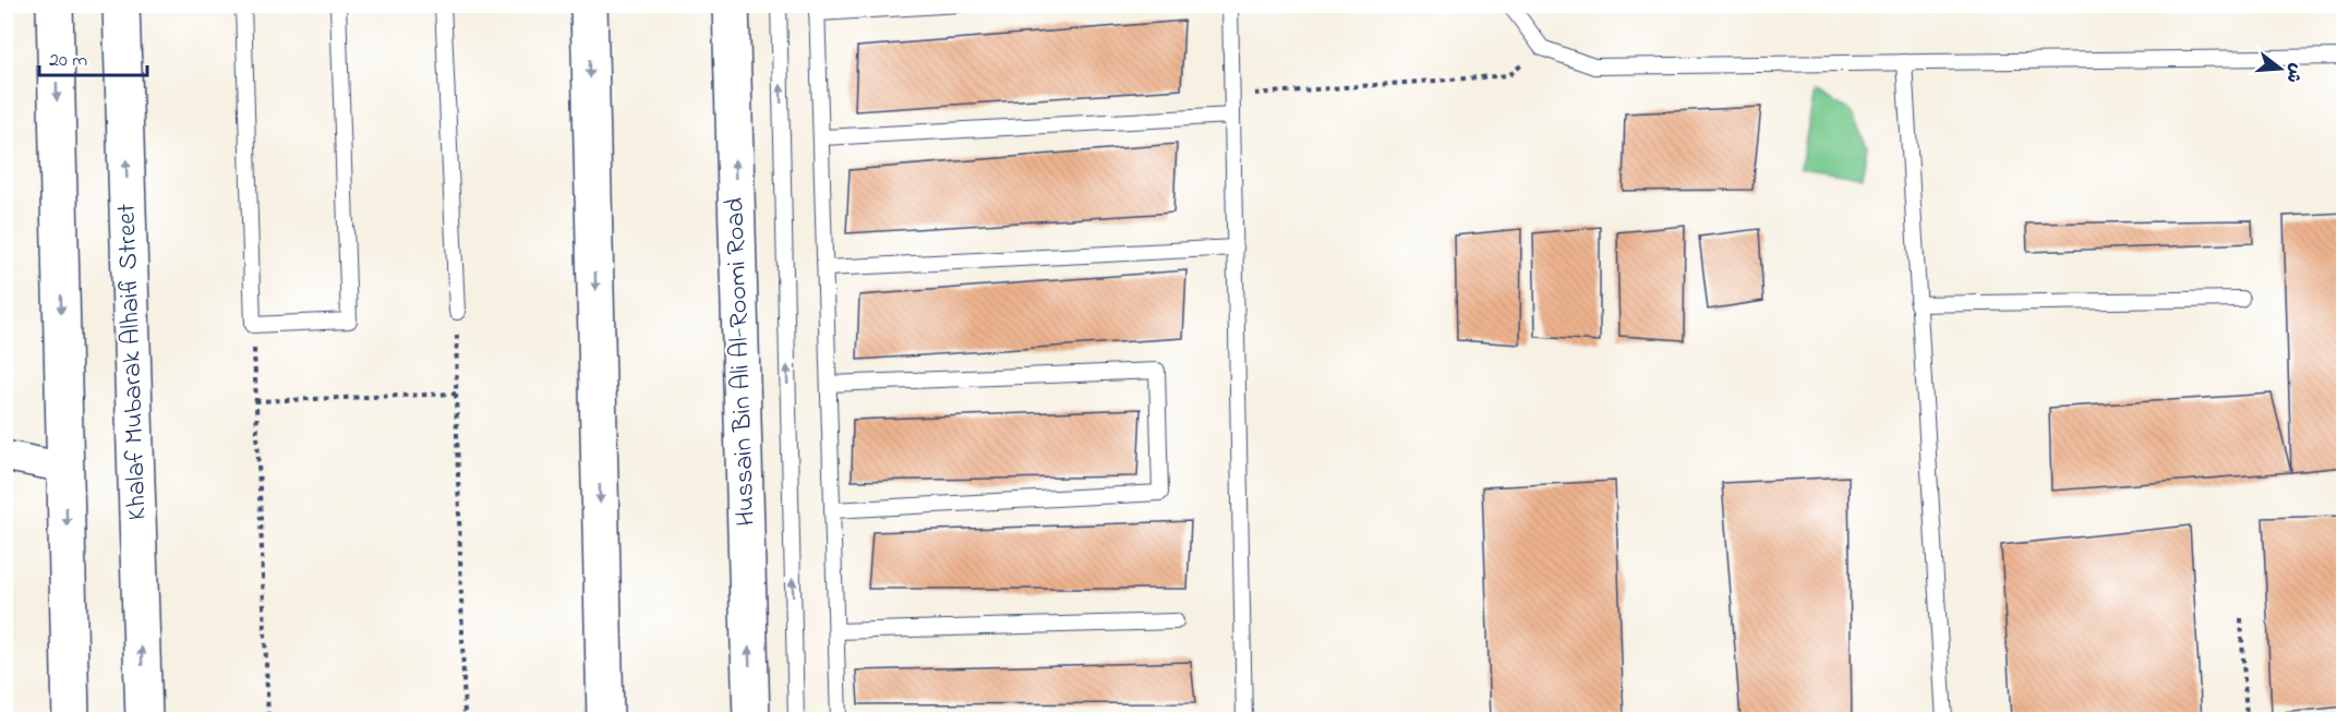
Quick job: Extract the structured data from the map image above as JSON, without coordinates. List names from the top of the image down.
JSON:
{
  "streets": {
    "main road": ["Khalaf Mubarak Alhaifi Street", "Hussain Bin Ali Al-Roomi Road"]
  },
  "scale_bar": "20 m",
  "north": "right"
}
